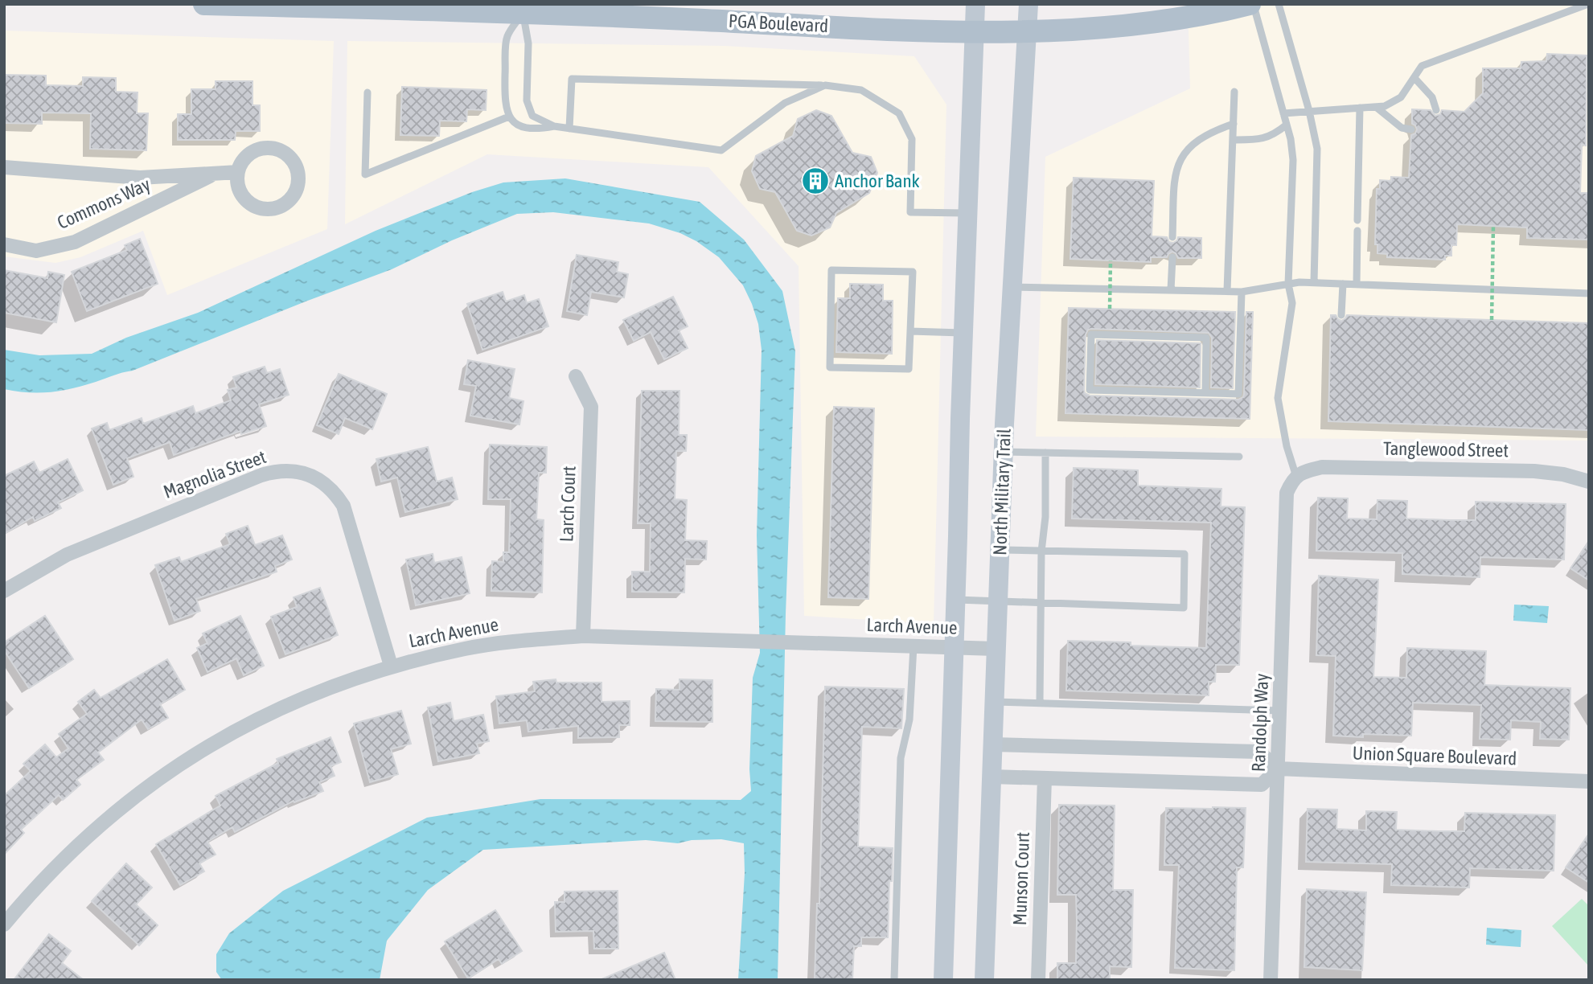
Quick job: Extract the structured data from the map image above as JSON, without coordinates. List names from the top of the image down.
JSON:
{
  "streets": {
    "main road": ["PGA Boulevard", "North Military Trail"],
    "street": [
      "Commons Way",
      "Tanglewood Street",
      "Magnolia Street",
      "Larch Court",
      "Larch Avenue",
      "Randolph Way",
      "Union Square Boulevard",
      "Munson Court"
    ]
  },
  "crossings": [
    ["PGA Boulevard", "North Military Trail"],
    ["Tanglewood Street", "Randolph Way"],
    ["Magnolia Street", "Larch Avenue"],
    ["North Military Trail", "Larch Avenue"],
    ["Larch Court", "Larch Avenue"],
    ["Randolph Way", "Union Square Boulevard"]
  ],
  "places": {
    "building": ["Anchor Bank"]
  }
}
